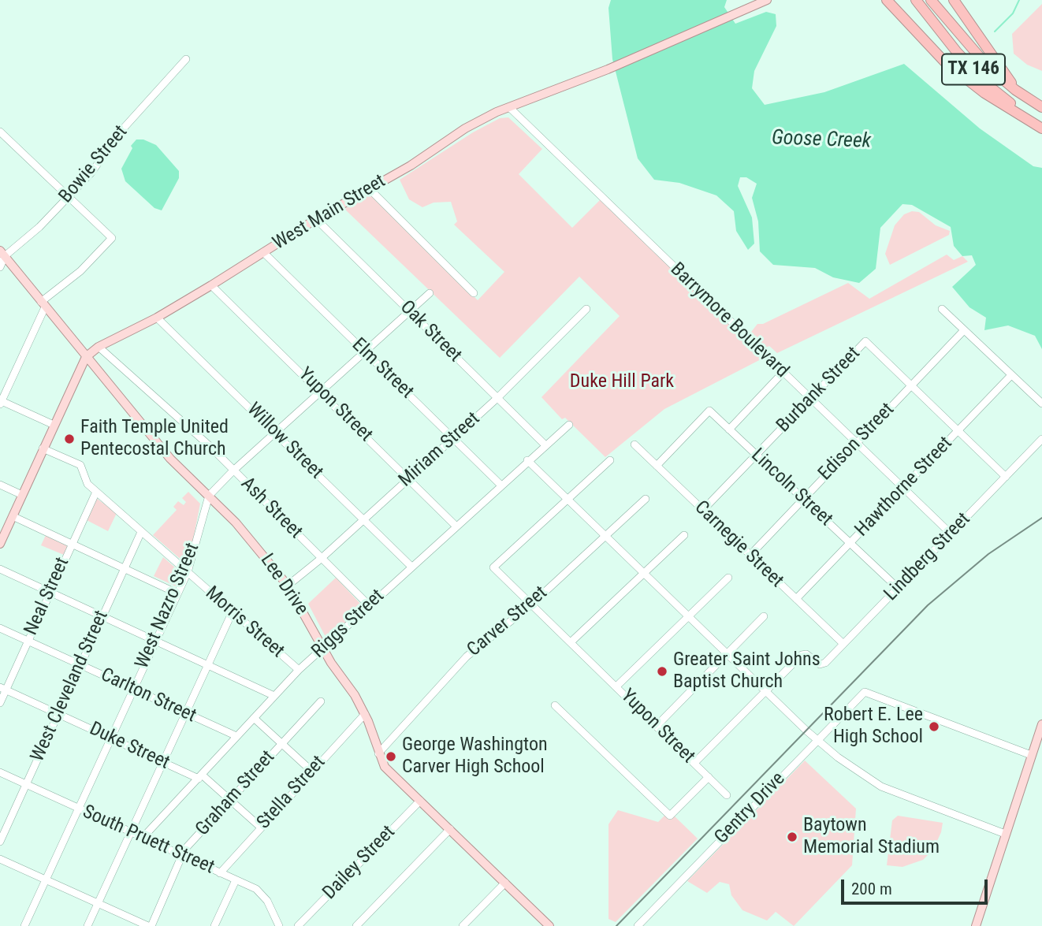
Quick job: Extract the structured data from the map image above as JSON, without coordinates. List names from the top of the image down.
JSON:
{
  "streets": {
    "highway": ["TX 146"],
    "main road": ["West Main Street", "Lee Drive"],
    "street": [
      "Bowie Street",
      "Barrymore Boulevard",
      "Oak Street",
      "Elm Street",
      "Burbank Street",
      "Yupon Street",
      "Willow Street",
      "Edison Street",
      "Miriam Street",
      "Hawthorne Street",
      "Lincoln Street",
      "Ash Street",
      "Carnegie Street",
      "Lindberg Street",
      "Neal Street",
      "West Nazro Street",
      "Carver Street",
      "Morris Street",
      "Riggs Street",
      "West Cleveland Street",
      "Carlton Street",
      "Duke Street",
      "Stella Street",
      "Graham Street",
      "Gentry Drive",
      "South Pruett Street",
      "Dailey Street"
    ]
  },
  "crossings": [
    ["Bowie Street", "Lee Drive"],
    ["West Main Street", "Barrymore Boulevard"],
    ["West Main Street", "Oak Street"],
    ["West Main Street", "Elm Street"],
    ["West Main Street", "Yupon Street"],
    ["West Main Street", "Willow Street"],
    ["West Main Street", "Ash Street"],
    ["West Main Street", "Lee Drive"],
    ["West Main Street", "Morris Street"],
    ["Barrymore Boulevard", "Burbank Street"],
    ["Barrymore Boulevard", "Edison Street"],
    ["Barrymore Boulevard", "Hawthorne Street"],
    ["Barrymore Boulevard", "Lindberg Street"],
    ["Oak Street", "Miriam Street"],
    ["Oak Street", "West Nazro Street"],
    ["Oak Street", "Riggs Street"],
    ["Elm Street", "Miriam Street"],
    ["Elm Street", "West Nazro Street"],
    ["Elm Street", "Riggs Street"],
    ["Burbank Street", "Edison Street"],
    ["Burbank Street", "Lincoln Street"],
    ["Burbank Street", "Carnegie Street"],
    ["Yupon Street", "Miriam Street"],
    ["Yupon Street", "West Nazro Street"],
    ["Yupon Street", "Carver Street"],
    ["Yupon Street", "Riggs Street"],
    ["Willow Street", "Miriam Street"],
    ["Willow Street", "West Nazro Street"],
    ["Willow Street", "Riggs Street"],
    ["Edison Street", "Lincoln Street"],
    ["Edison Street", "Carnegie Street"],
    ["Miriam Street", "Ash Street"],
    ["Miriam Street", "Lee Drive"],
    ["Hawthorne Street", "Lincoln Street"],
    ["Hawthorne Street", "Carnegie Street"],
    ["Lincoln Street", "Carnegie Street"],
    ["Lincoln Street", "Lindberg Street"],
    ["Ash Street", "West Nazro Street"],
    ["Ash Street", "Riggs Street"],
    ["Carnegie Street", "Lindberg Street"],
    ["Lee Drive", "West Nazro Street"],
    ["Lee Drive", "Carver Street"],
    ["Lee Drive", "Riggs Street"],
    ["Lee Drive", "Stella Street"],
    ["Lee Drive", "Dailey Street"],
    ["Neal Street", "Morris Street"],
    ["Neal Street", "Carlton Street"],
    ["Neal Street", "Duke Street"],
    ["West Nazro Street", "Morris Street"],
    ["West Nazro Street", "Carlton Street"],
    ["West Nazro Street", "Duke Street"],
    ["West Nazro Street", "South Pruett Street"],
    ["Morris Street", "Riggs Street"],
    ["Morris Street", "West Cleveland Street"],
    ["Riggs Street", "Carlton Street"],
    ["Riggs Street", "Duke Street"],
    ["Riggs Street", "South Pruett Street"],
    ["West Cleveland Street", "Carlton Street"],
    ["West Cleveland Street", "Duke Street"],
    ["West Cleveland Street", "South Pruett Street"],
    ["Duke Street", "Stella Street"],
    ["Duke Street", "Graham Street"],
    ["Stella Street", "South Pruett Street"],
    ["Graham Street", "South Pruett Street"]
  ],
  "water": ["Goose Creek"],
  "parks": ["Duke Hill Park"],
  "places": [
    "Faith Temple United Pentecostal Church",
    "Greater Saint Johns Baptist Church",
    "Robert E. Lee High School",
    "George Washington Carver High School",
    "Baytown Memorial Stadium"
  ],
  "scale_bar": "200 m"
}
